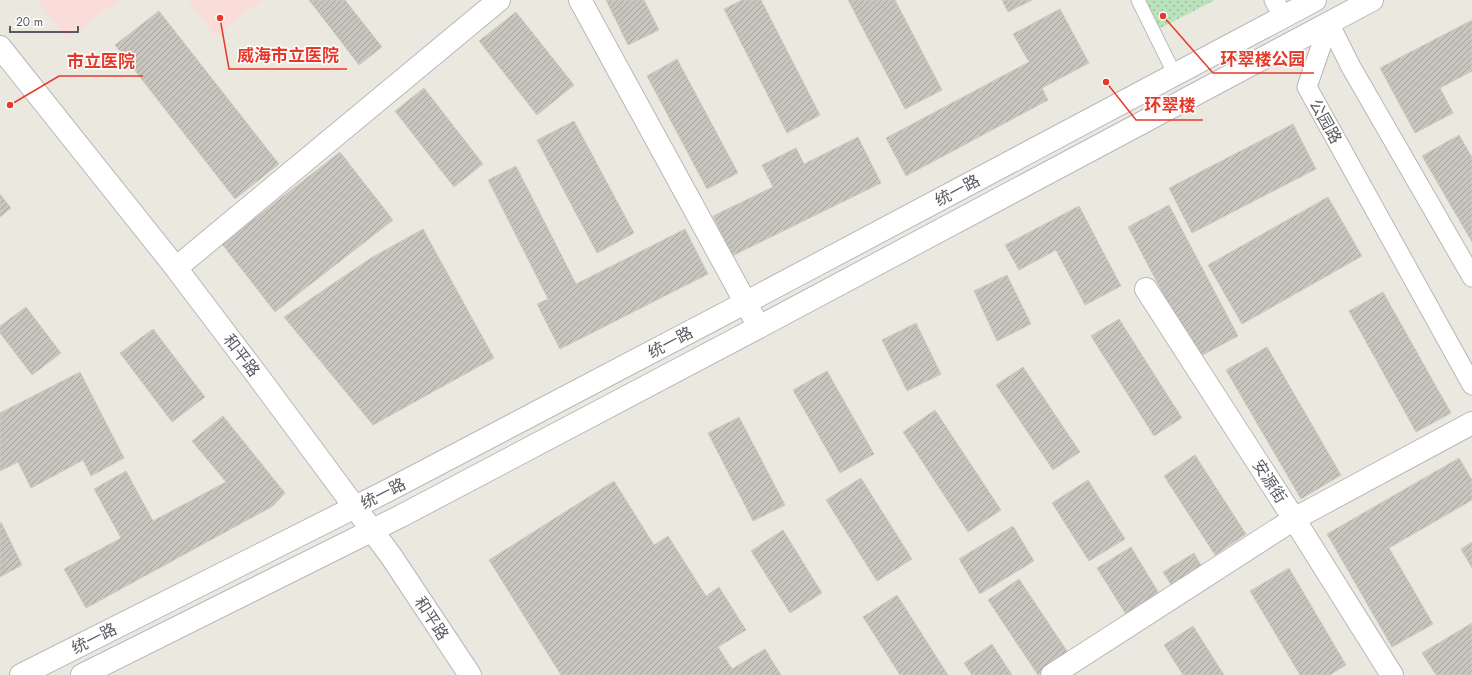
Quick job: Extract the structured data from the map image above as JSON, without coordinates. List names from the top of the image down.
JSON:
{
  "streets": {
    "main road": ["统一路", "和平路", "安源街"],
    "street": ["公园路"]
  },
  "crossings": [
    ["公园路", "统一路"],
    ["统一路", "和平路"]
  ],
  "places": [
    "环翠楼公园",
    "威海市立医院",
    "环翠楼",
    "市立医院"
  ],
  "scale_bar": "20 m"
}
